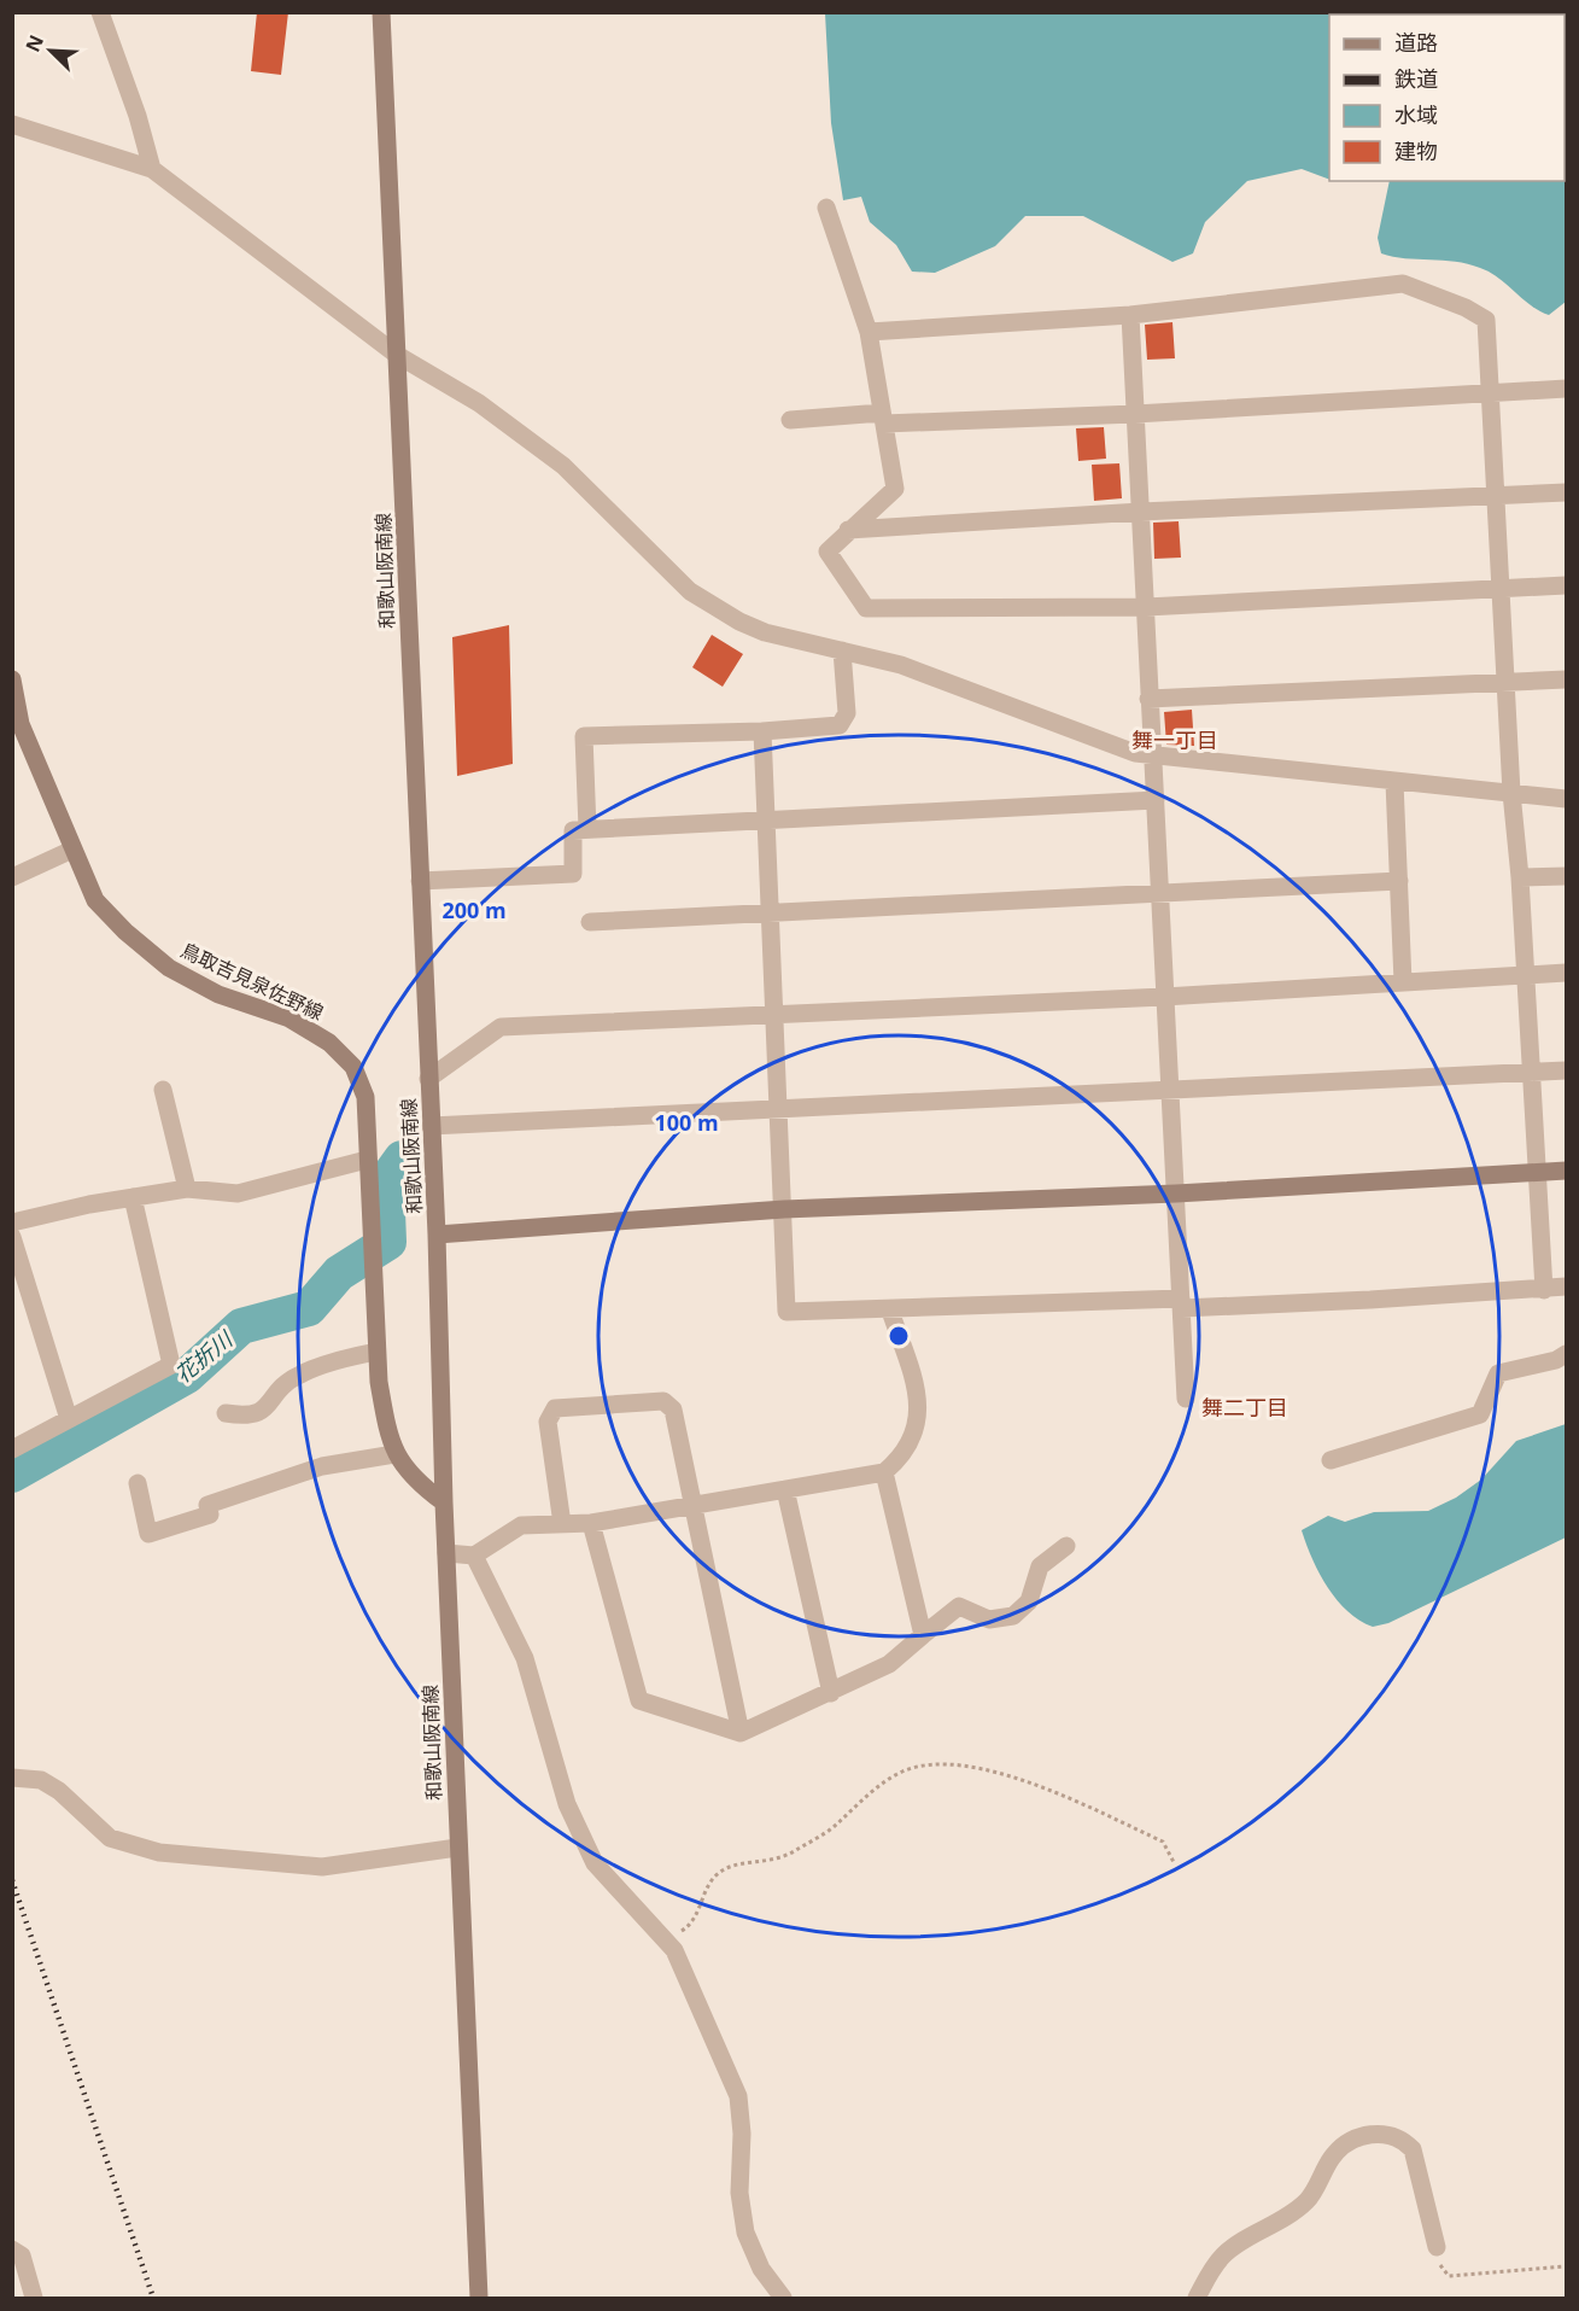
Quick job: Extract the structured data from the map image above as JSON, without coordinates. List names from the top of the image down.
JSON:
{
  "streets": {
    "main road": ["和歌山阪南線", "鳥取吉見泉佐野線"]
  },
  "crossings": [
    ["和歌山阪南線", "鳥取吉見泉佐野線"]
  ],
  "districts": ["舞一丁目", "舞二丁目"],
  "water": ["花折川"],
  "legend": [
    "道路",
    "鉄道",
    "水域",
    "建物"
  ],
  "north": "top left",
  "rings": ["200 m", "100 m"]
}
